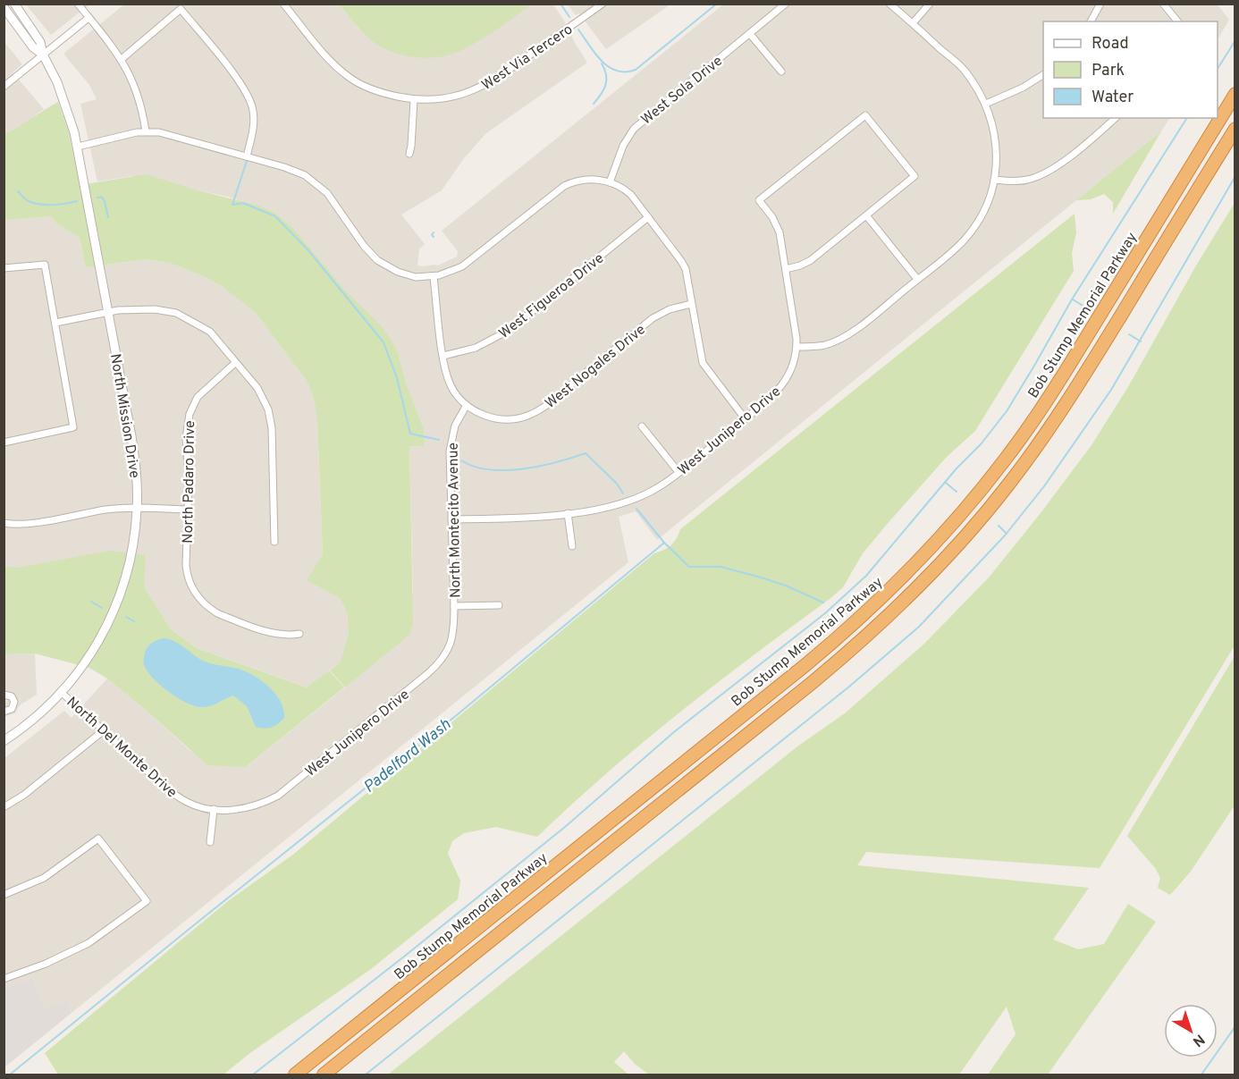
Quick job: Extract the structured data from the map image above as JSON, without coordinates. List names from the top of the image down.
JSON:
{
  "streets": {
    "highway": ["Bob Stump Memorial Parkway"],
    "street": [
      "West Via Tercero",
      "West Sola Drive",
      "West Figueroa Drive",
      "West Nogales Drive",
      "North Mission Drive",
      "West Junipero Drive",
      "North Padaro Drive",
      "North Montecito Avenue",
      "North Del Monte Drive"
    ]
  },
  "crossings": [
    ["West Nogales Drive", "North Montecito Avenue"],
    ["North Mission Drive", "North Del Monte Drive"],
    ["West Junipero Drive", "North Montecito Avenue"],
    ["West Junipero Drive", "North Del Monte Drive"]
  ],
  "water": ["Padelford Wash"],
  "legend": ["Road", "Park", "Water"],
  "north": "bottom right"
}
